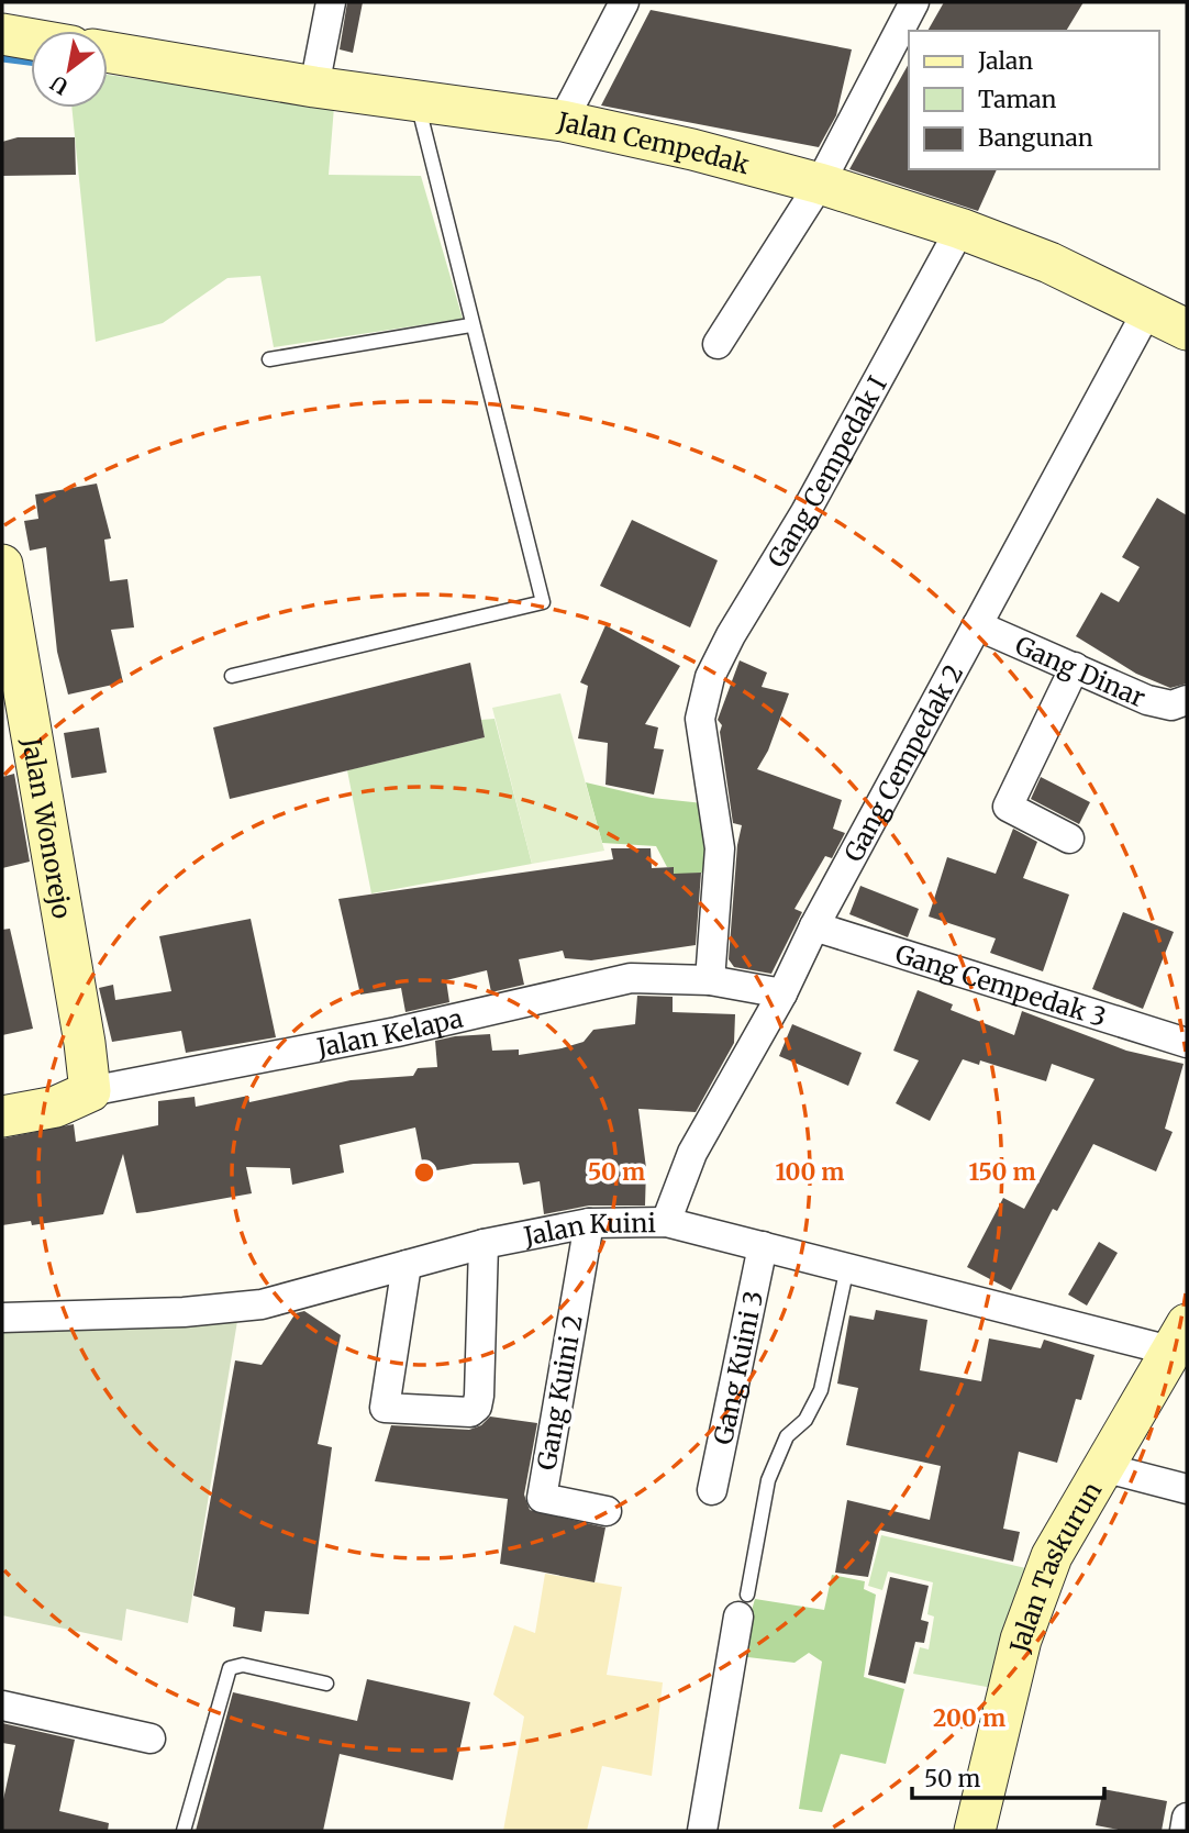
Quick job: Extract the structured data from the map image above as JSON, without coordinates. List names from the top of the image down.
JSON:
{
  "streets": {
    "street": [
      "Jalan Cempedak",
      "Gang Cempedak I",
      "Gang Dinar",
      "Gang Cempedak 2",
      "Jalan Wonorejo",
      "Gang Cempedak 3",
      "Jalan Kelapa",
      "Jalan Kuini",
      "Gang Kuini 3",
      "Gang Kuini 2",
      "Jalan Taskurun"
    ]
  },
  "crossings": [
    ["Jalan Cempedak", "Gang Cempedak I"],
    ["Jalan Cempedak", "Gang Cempedak 2"],
    ["Gang Cempedak I", "Jalan Kelapa"],
    ["Gang Dinar", "Gang Cempedak 2"],
    ["Gang Cempedak 2", "Gang Cempedak 3"],
    ["Gang Cempedak 2", "Jalan Kelapa"],
    ["Gang Cempedak 2", "Jalan Kuini"],
    ["Jalan Wonorejo", "Jalan Kelapa"],
    ["Jalan Kuini", "Gang Kuini 3"],
    ["Jalan Kuini", "Gang Kuini 2"],
    ["Jalan Kuini", "Jalan Taskurun"]
  ],
  "legend": ["Jalan", "Taman", "Bangunan"],
  "scale_bar": "50 m",
  "north": "bottom left",
  "rings": [
    "50 m",
    "100 m",
    "150 m",
    "200 m"
  ]
}
